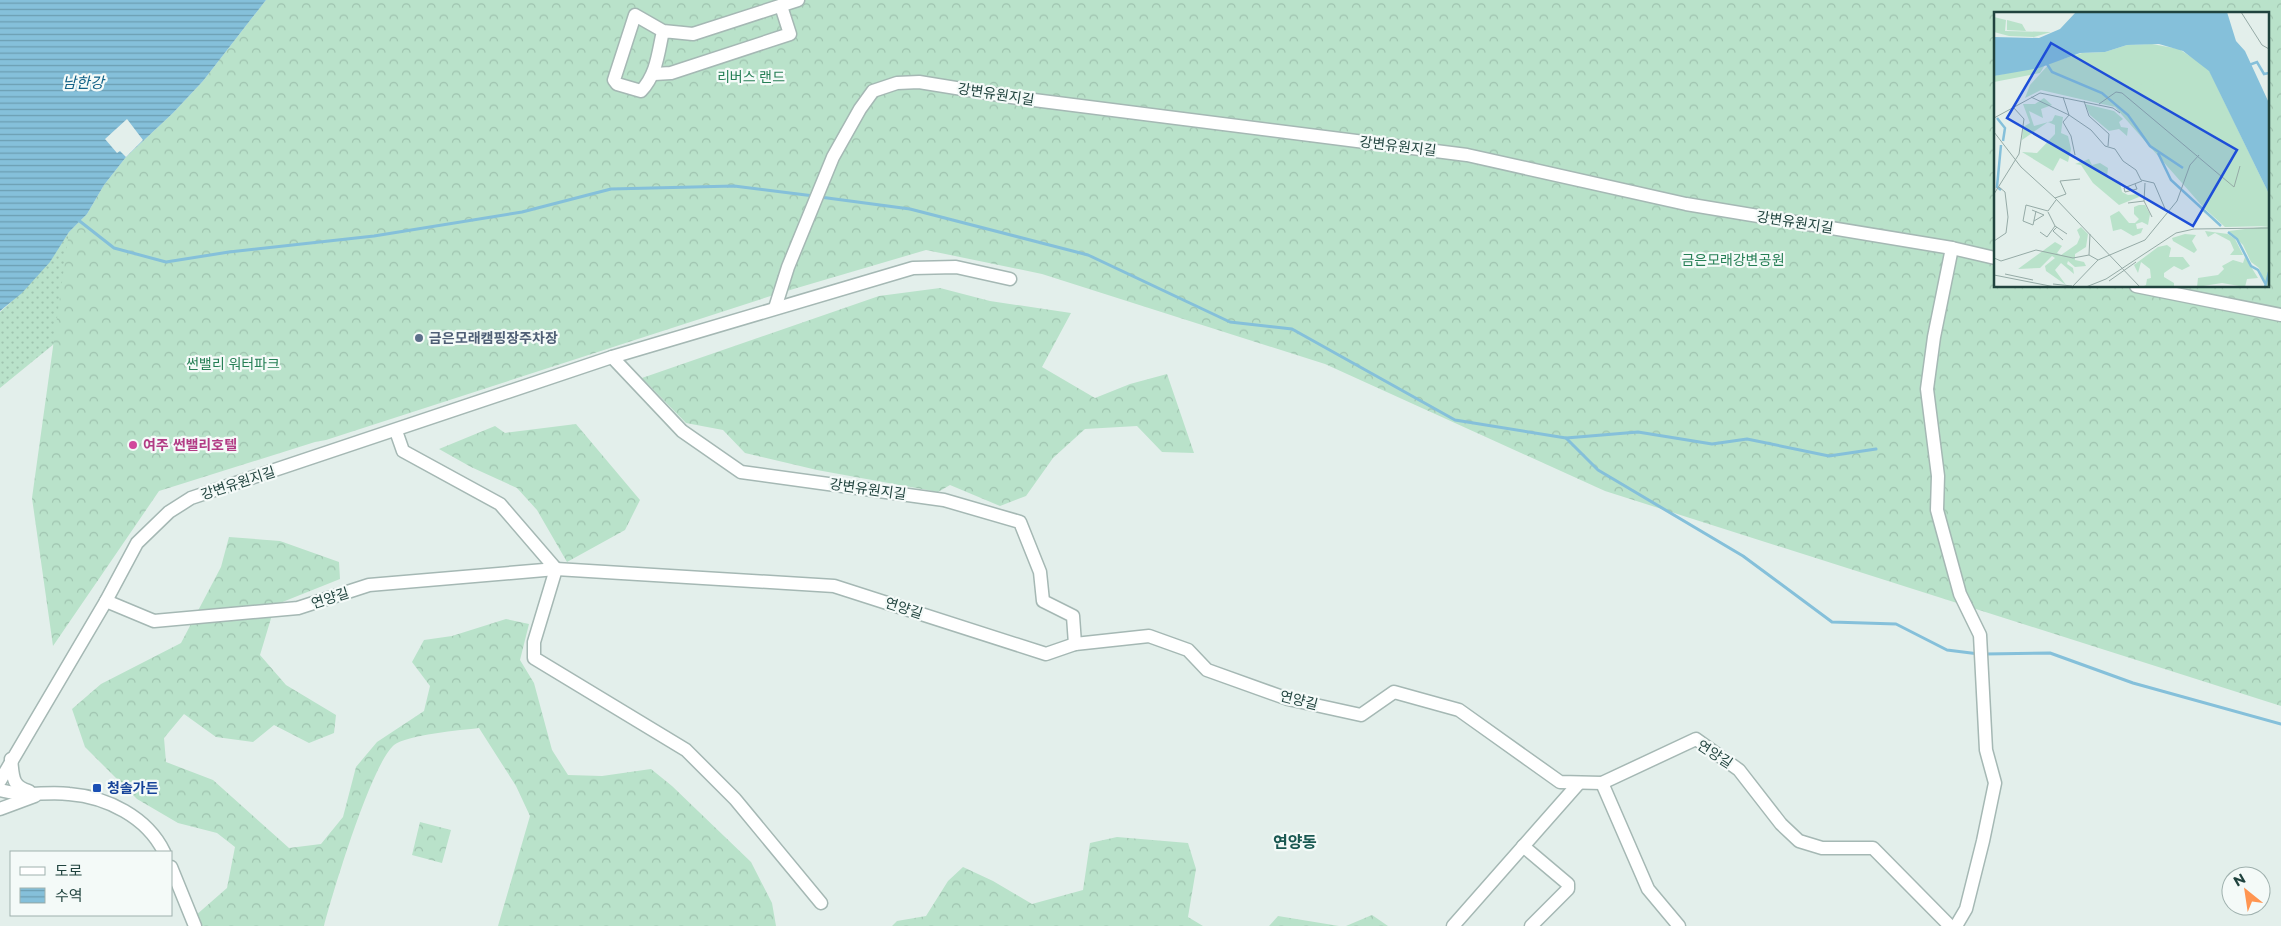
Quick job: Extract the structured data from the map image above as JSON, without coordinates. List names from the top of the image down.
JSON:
{
  "streets": {
    "street": ["강변유원지길", "연양길"]
  },
  "crossings": [
    ["강변유원지길", "연양길"]
  ],
  "districts": ["연양동"],
  "water": ["남한강"],
  "parks": ["리버스 랜드", "금은모래강변공원", "썬밸리 워터파크"],
  "places": {
    "other": ["금은모래캠핑장주차장", "여주 썬밸리호텔"],
    "transit": ["청솔가든"]
  },
  "legend": ["도로", "수역"],
  "north": "top left"
}
